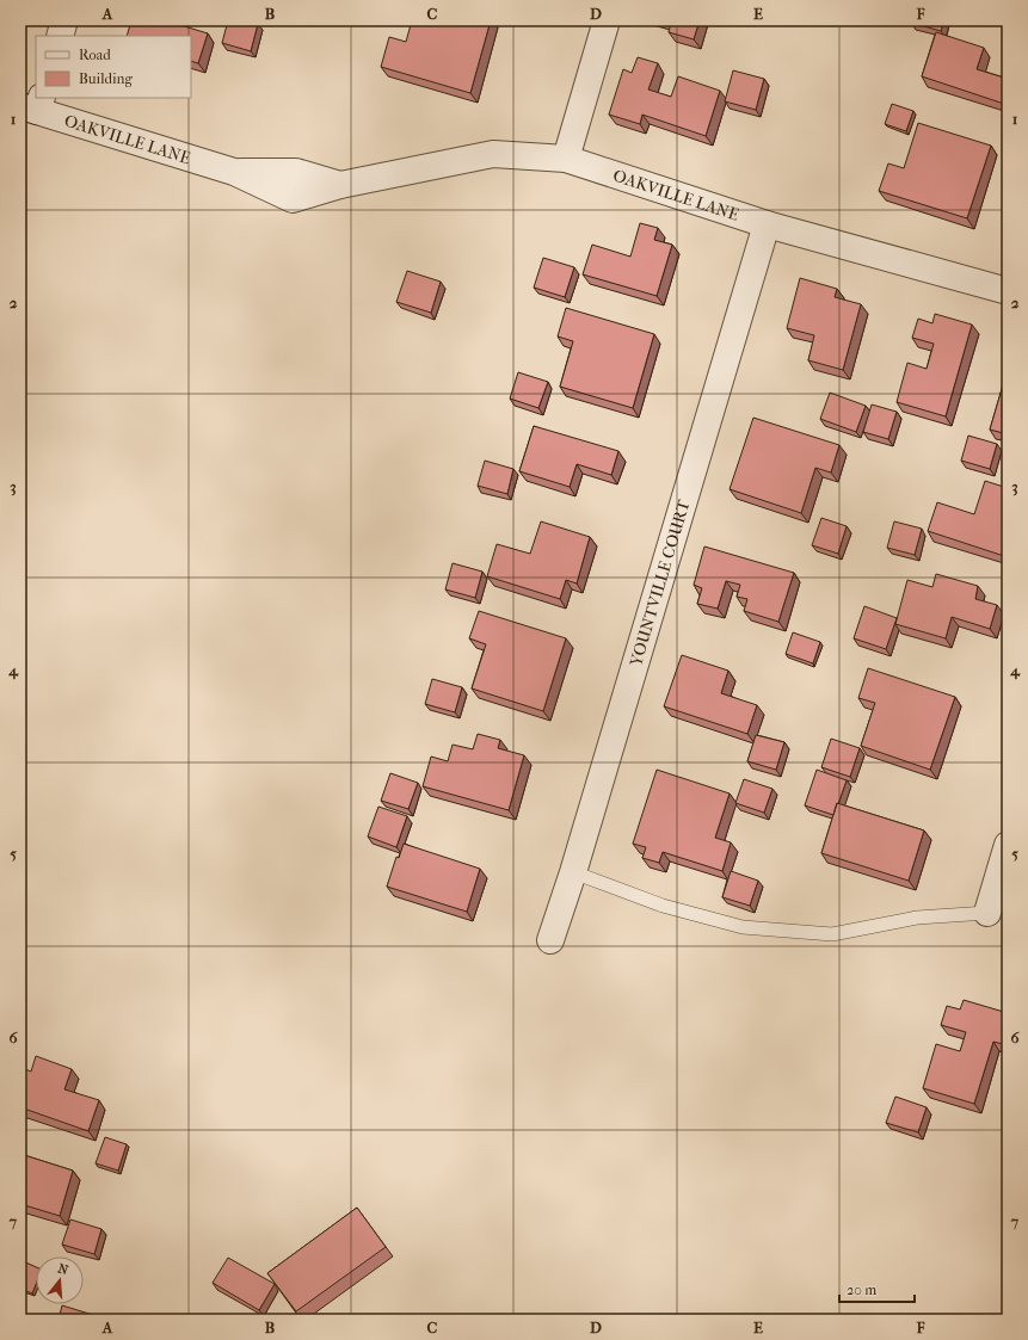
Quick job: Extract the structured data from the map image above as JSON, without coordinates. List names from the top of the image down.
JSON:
{
  "streets": {
    "street": ["OAKVILLE LANE", "YOUNTVILLE COURT"]
  },
  "crossings": [
    ["OAKVILLE LANE", "YOUNTVILLE COURT"]
  ],
  "legend": ["Road", "Building"],
  "scale_bar": "20 m",
  "north": "top",
  "grid": {
    "columns": [
      "A",
      "B",
      "C",
      "D",
      "E",
      "F"
    ],
    "rows": [
      "1",
      "2",
      "3",
      "4",
      "5",
      "6",
      "7"
    ]
  }
}
